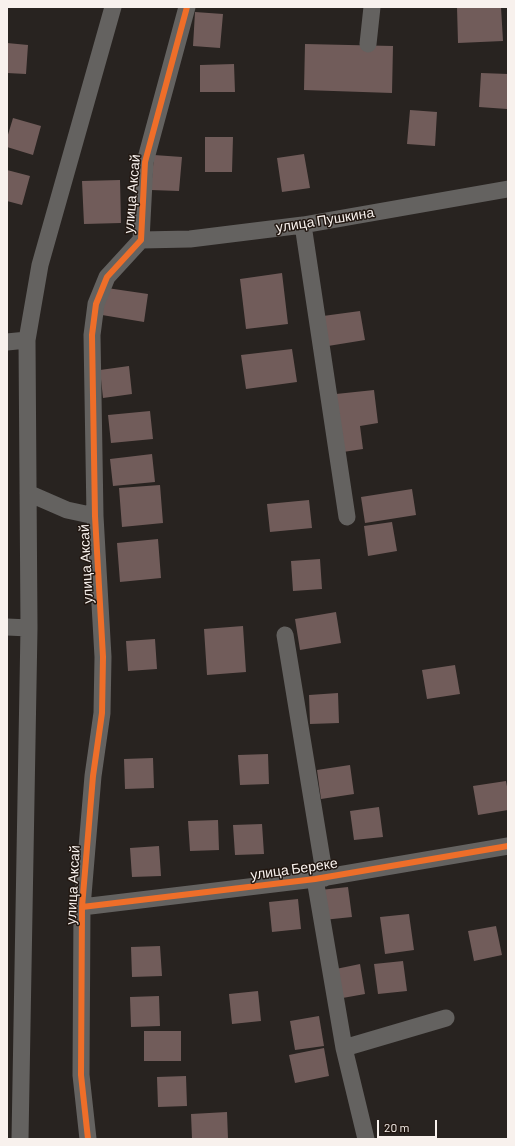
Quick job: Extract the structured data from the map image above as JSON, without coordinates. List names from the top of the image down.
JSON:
{
  "streets": {
    "street": ["улица Аксай", "улица Пушкина", "улица Береке"]
  },
  "crossings": [
    ["улица Аксай", "улица Пушкина"],
    ["улица Аксай", "улица Береке"]
  ],
  "scale_bar": "20 m"
}
